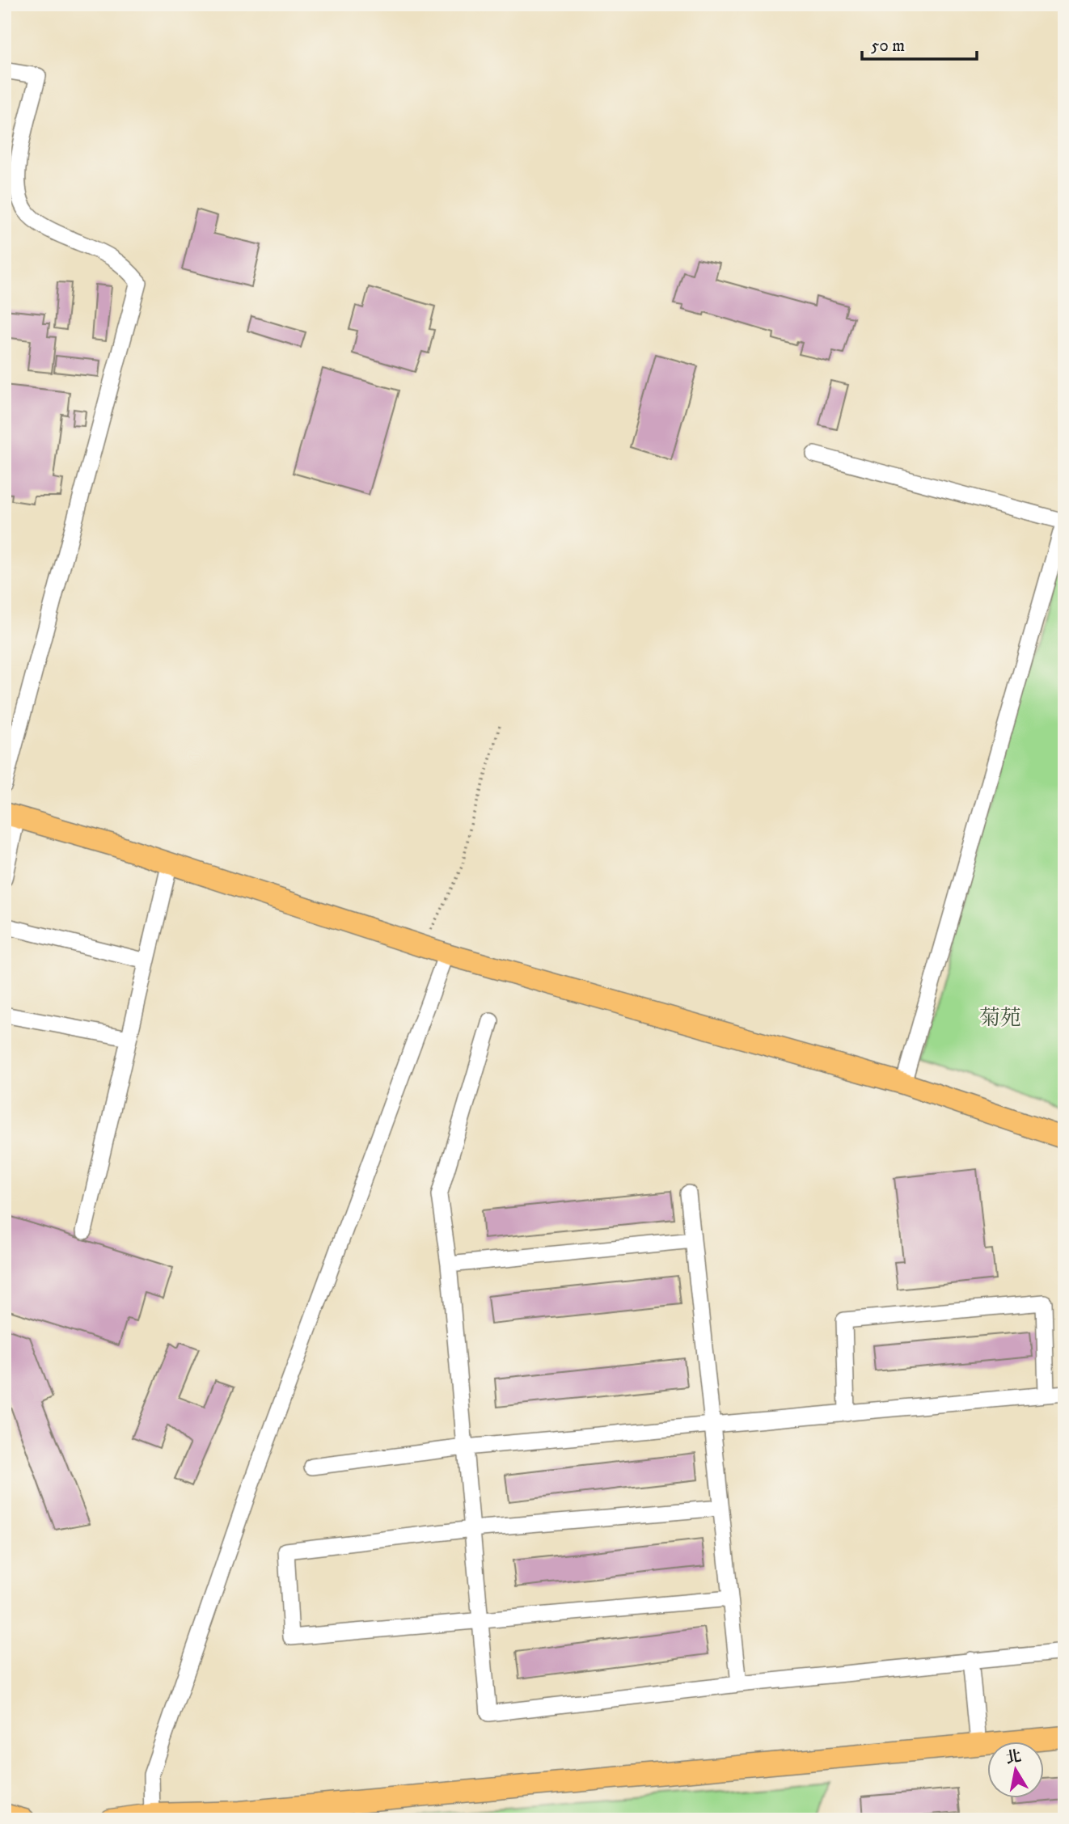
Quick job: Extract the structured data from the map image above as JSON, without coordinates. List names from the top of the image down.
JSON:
{
  "parks": ["菊苑"],
  "scale_bar": "50 m",
  "north": "top"
}
